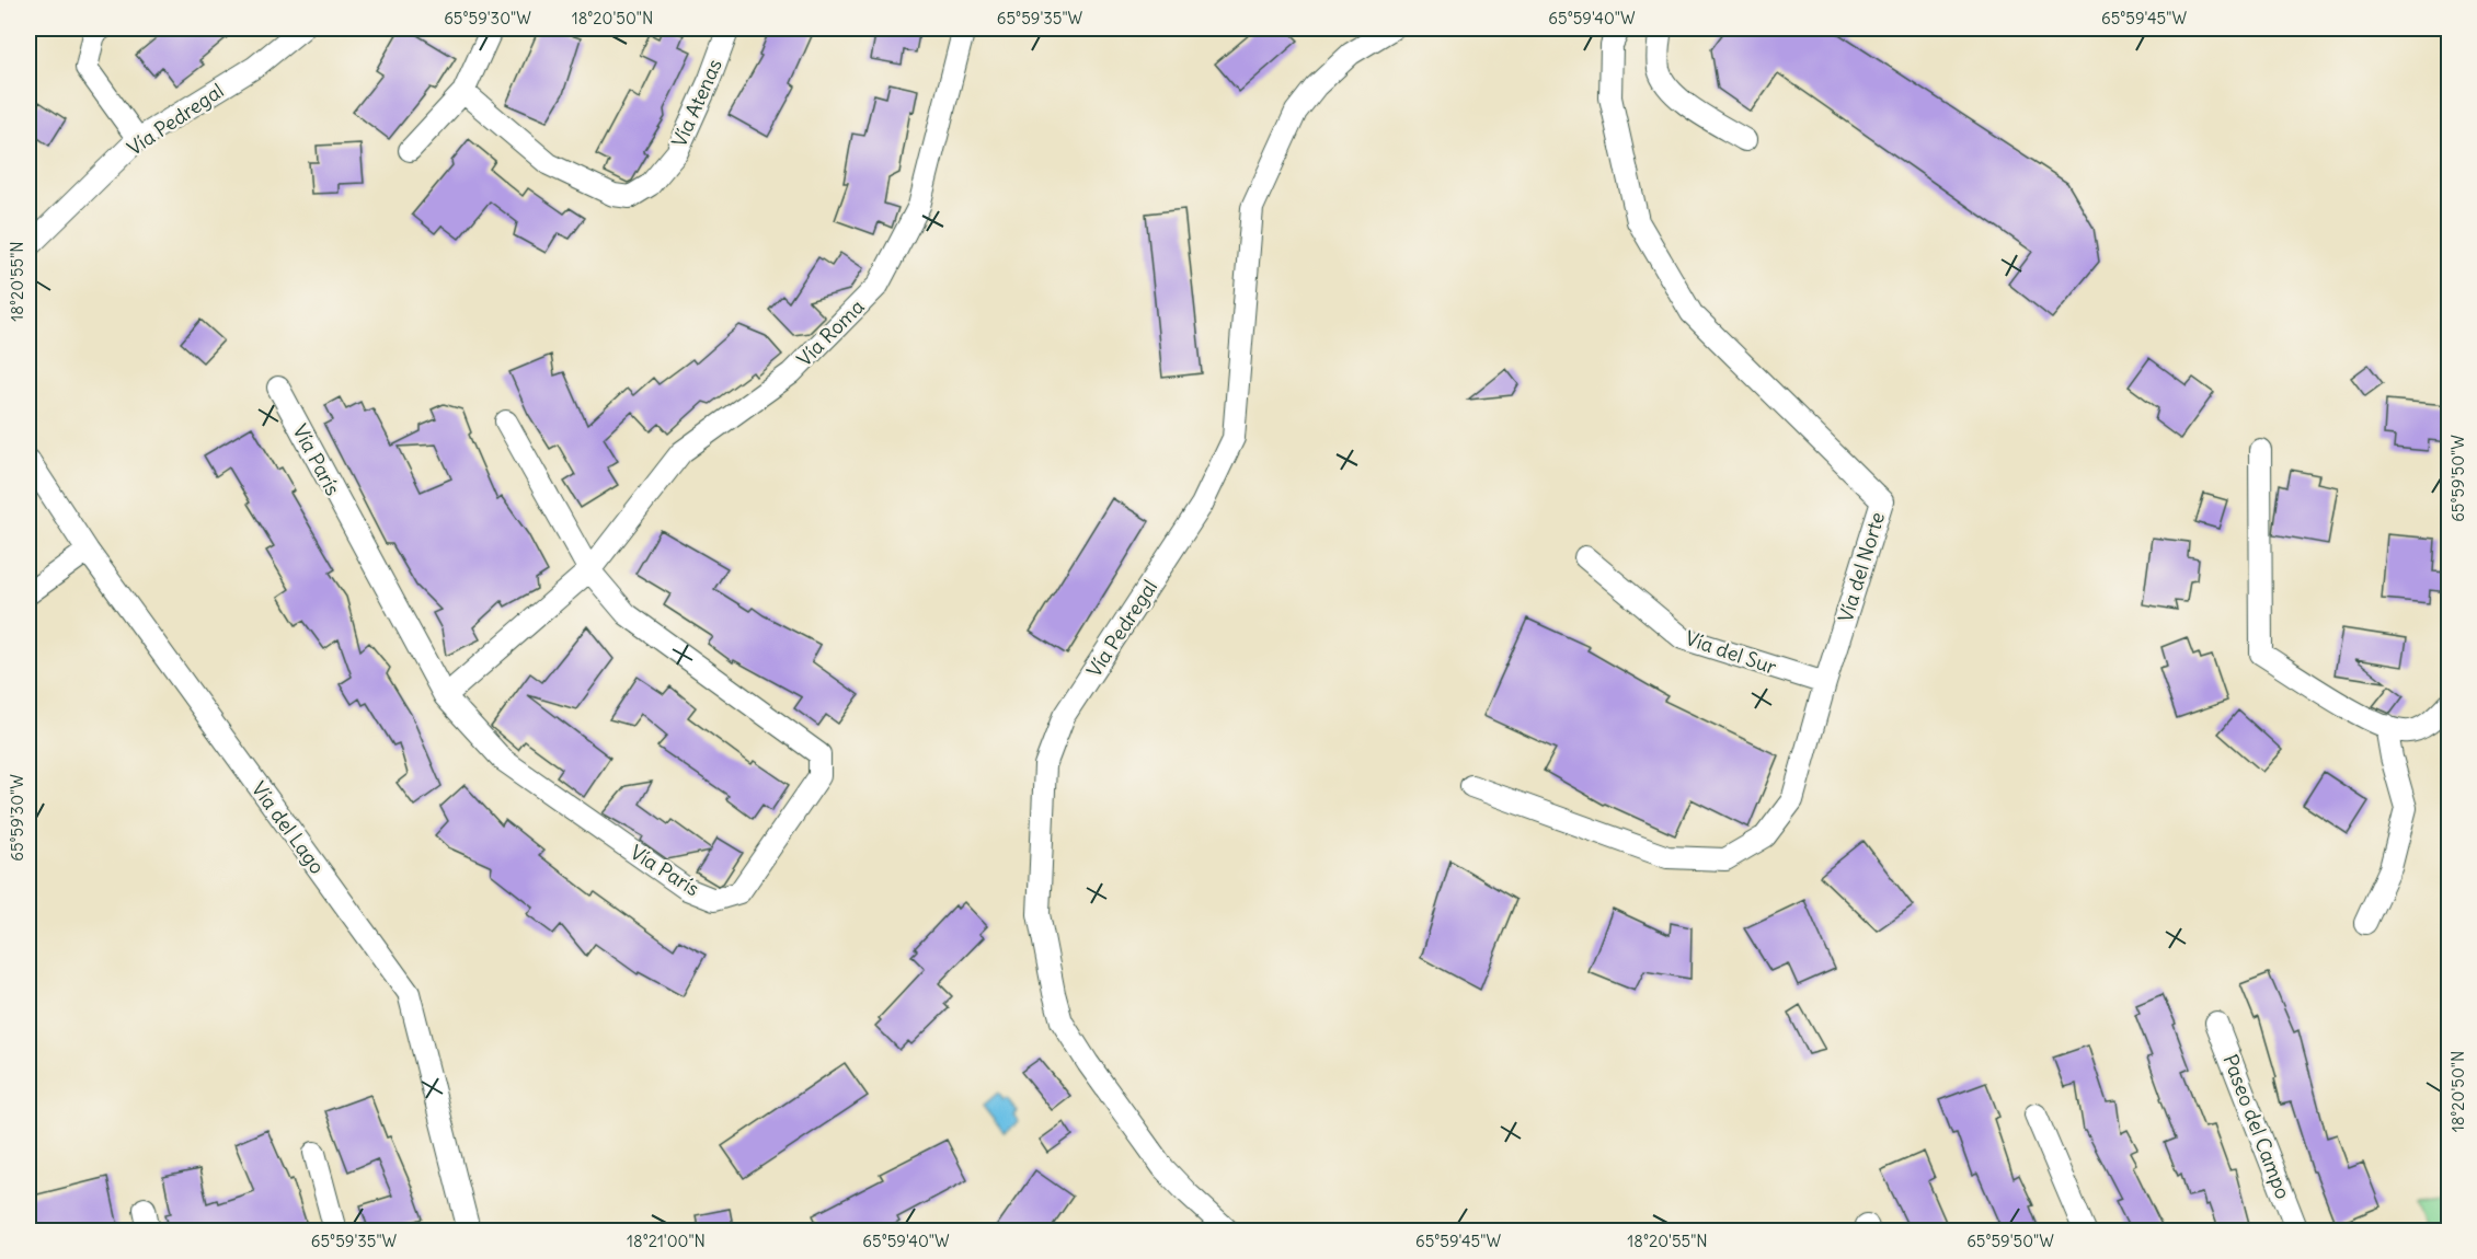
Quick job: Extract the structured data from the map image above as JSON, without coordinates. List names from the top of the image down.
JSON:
{
  "streets": {
    "street": [
      "Vía Atenas",
      "Vía Pedregal",
      "Vía Roma",
      "Vía París",
      "Vía del Norte",
      "Vía del Sur",
      "Vía del Lago",
      "Paseo del Campo"
    ]
  },
  "crossings": [
    ["Vía Roma", "Vía París"],
    ["Vía del Norte", "Vía del Sur"]
  ],
  "coordinates": [
    "65°59'30\"W",
    "18°20'50\"N",
    "65°59'35\"W",
    "65°59'40\"W",
    "65°59'45\"W",
    "18°20'55\"N",
    "65°59'50\"W",
    "18°21'00\"N"
  ]
}
